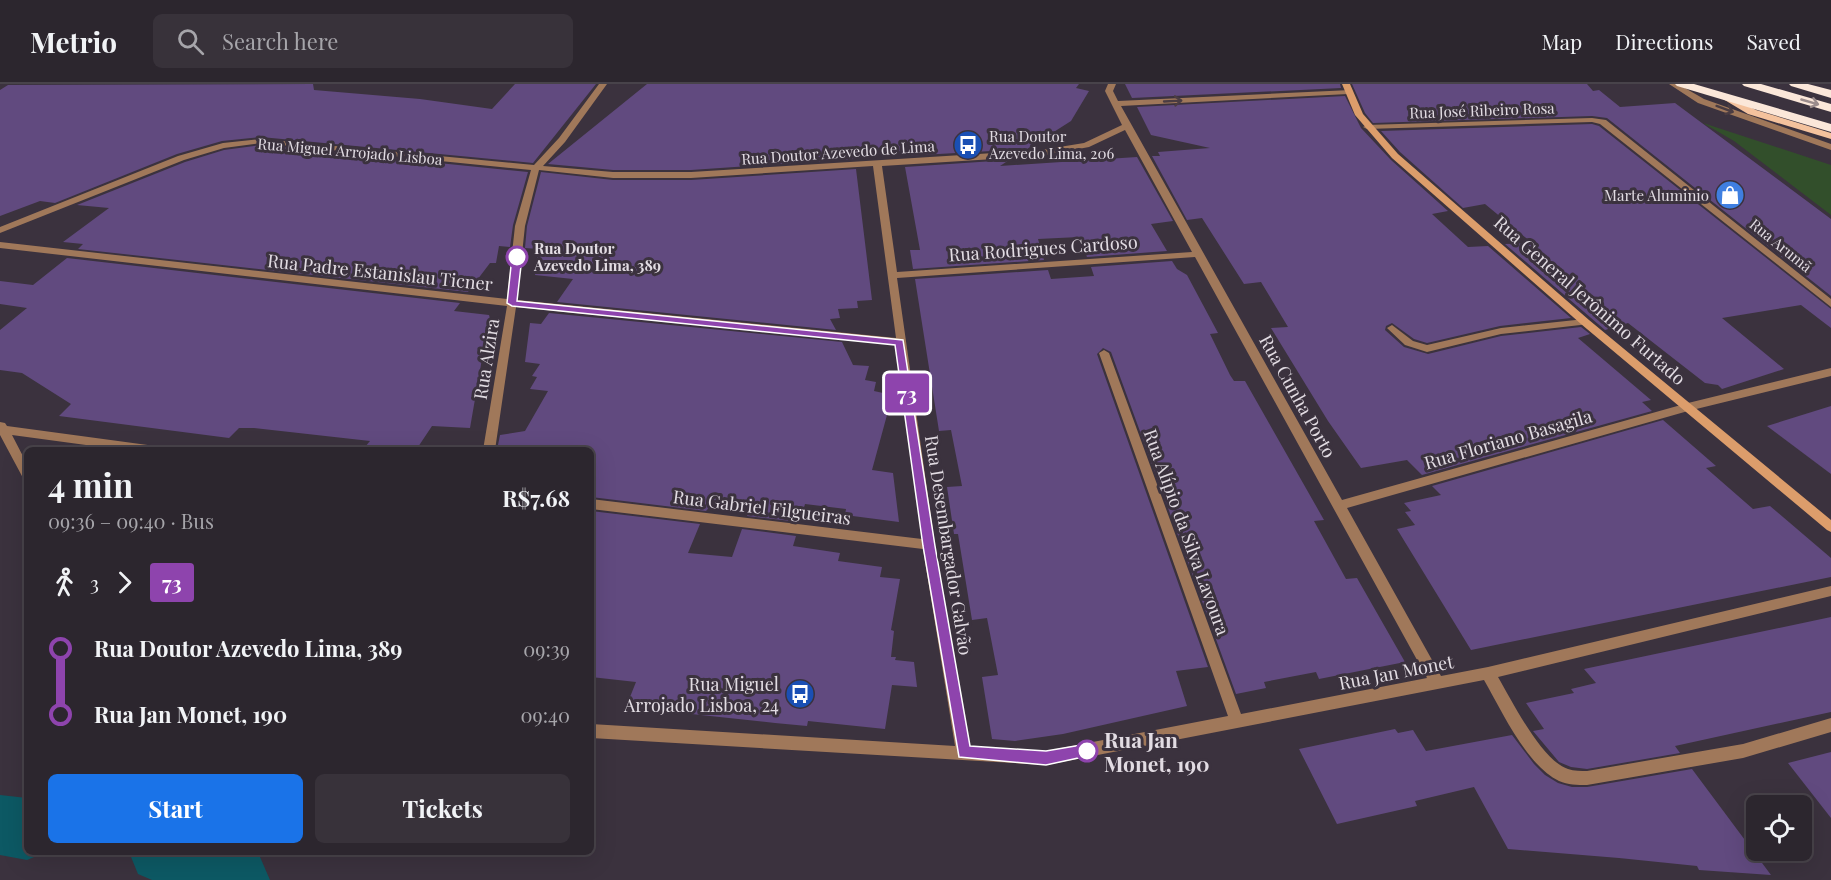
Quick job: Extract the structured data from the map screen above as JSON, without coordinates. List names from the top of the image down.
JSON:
{
  "streets": {
    "main road": ["Rua General Jerônimo Furtado"],
    "street": [
      "Rua José Ribeiro Rosa",
      "Rua Miguel Arrojado Lisboa",
      "Rua Doutor Azevedo de Lima",
      "Rua Arumã",
      "Rua Rodrigues Cardoso",
      "Rua Padre Estanislau Ticner",
      "Rua Alzira",
      "Rua Cunha Porto",
      "Rua Floriano Basagila",
      "Rua Gabriel Filgueiras",
      "Rua Alípio da Silva Lavoura",
      "Rua Desembargador Galvão",
      "Rua Jan Monet"
    ]
  },
  "crossings": [
    ["Rua José Ribeiro Rosa", "Rua Arumã"],
    ["Rua José Ribeiro Rosa", "Rua General Jerônimo Furtado"],
    ["Rua Miguel Arrojado Lisboa", "Rua Doutor Azevedo de Lima"],
    ["Rua Miguel Arrojado Lisboa", "Rua Alzira"],
    ["Rua Doutor Azevedo de Lima", "Rua Alzira"],
    ["Rua Doutor Azevedo de Lima", "Rua Cunha Porto"],
    ["Rua Doutor Azevedo de Lima", "Rua Desembargador Galvão"],
    ["Rua Rodrigues Cardoso", "Rua Cunha Porto"],
    ["Rua Rodrigues Cardoso", "Rua Desembargador Galvão"],
    ["Rua Padre Estanislau Ticner", "Rua Alzira"],
    ["Rua Padre Estanislau Ticner", "Rua Desembargador Galvão"],
    ["Rua General Jerônimo Furtado", "Rua Floriano Basagila"],
    ["Rua Cunha Porto", "Rua Floriano Basagila"],
    ["Rua Cunha Porto", "Rua Jan Monet"],
    ["Rua Gabriel Filgueiras", "Rua Desembargador Galvão"],
    ["Rua Alípio da Silva Lavoura", "Rua Jan Monet"],
    ["Rua Desembargador Galvão", "Rua Jan Monet"]
  ],
  "places": {
    "bus stop": ["Rua Doutor Azevedo Lima, 206", "Rua Miguel Arrojado Lisboa, 24"],
    "shop": ["Marte Aluminio"],
    "other": ["Rua Doutor Azevedo Lima, 389", "Rua Jan Monet, 190"]
  },
  "lines": ["bus line 73"],
  "page": {
    "header": "Metrio",
    "search": "Search here",
    "nav": ["Map", "Directions", "Saved"],
    "on_map": "73",
    "heading": ["4 min", "09:36 – 09:40 · Bus", "R$7.68"],
    "legs": ["3", "73"],
    "list": [
      {
        "name": "Rua Doutor Azevedo Lima, 389",
        "value": "09:39"
      },
      {
        "name": "Rua Jan Monet, 190",
        "value": "09:40"
      }
    ],
    "buttons": ["Start", "Tickets"]
  }
}
